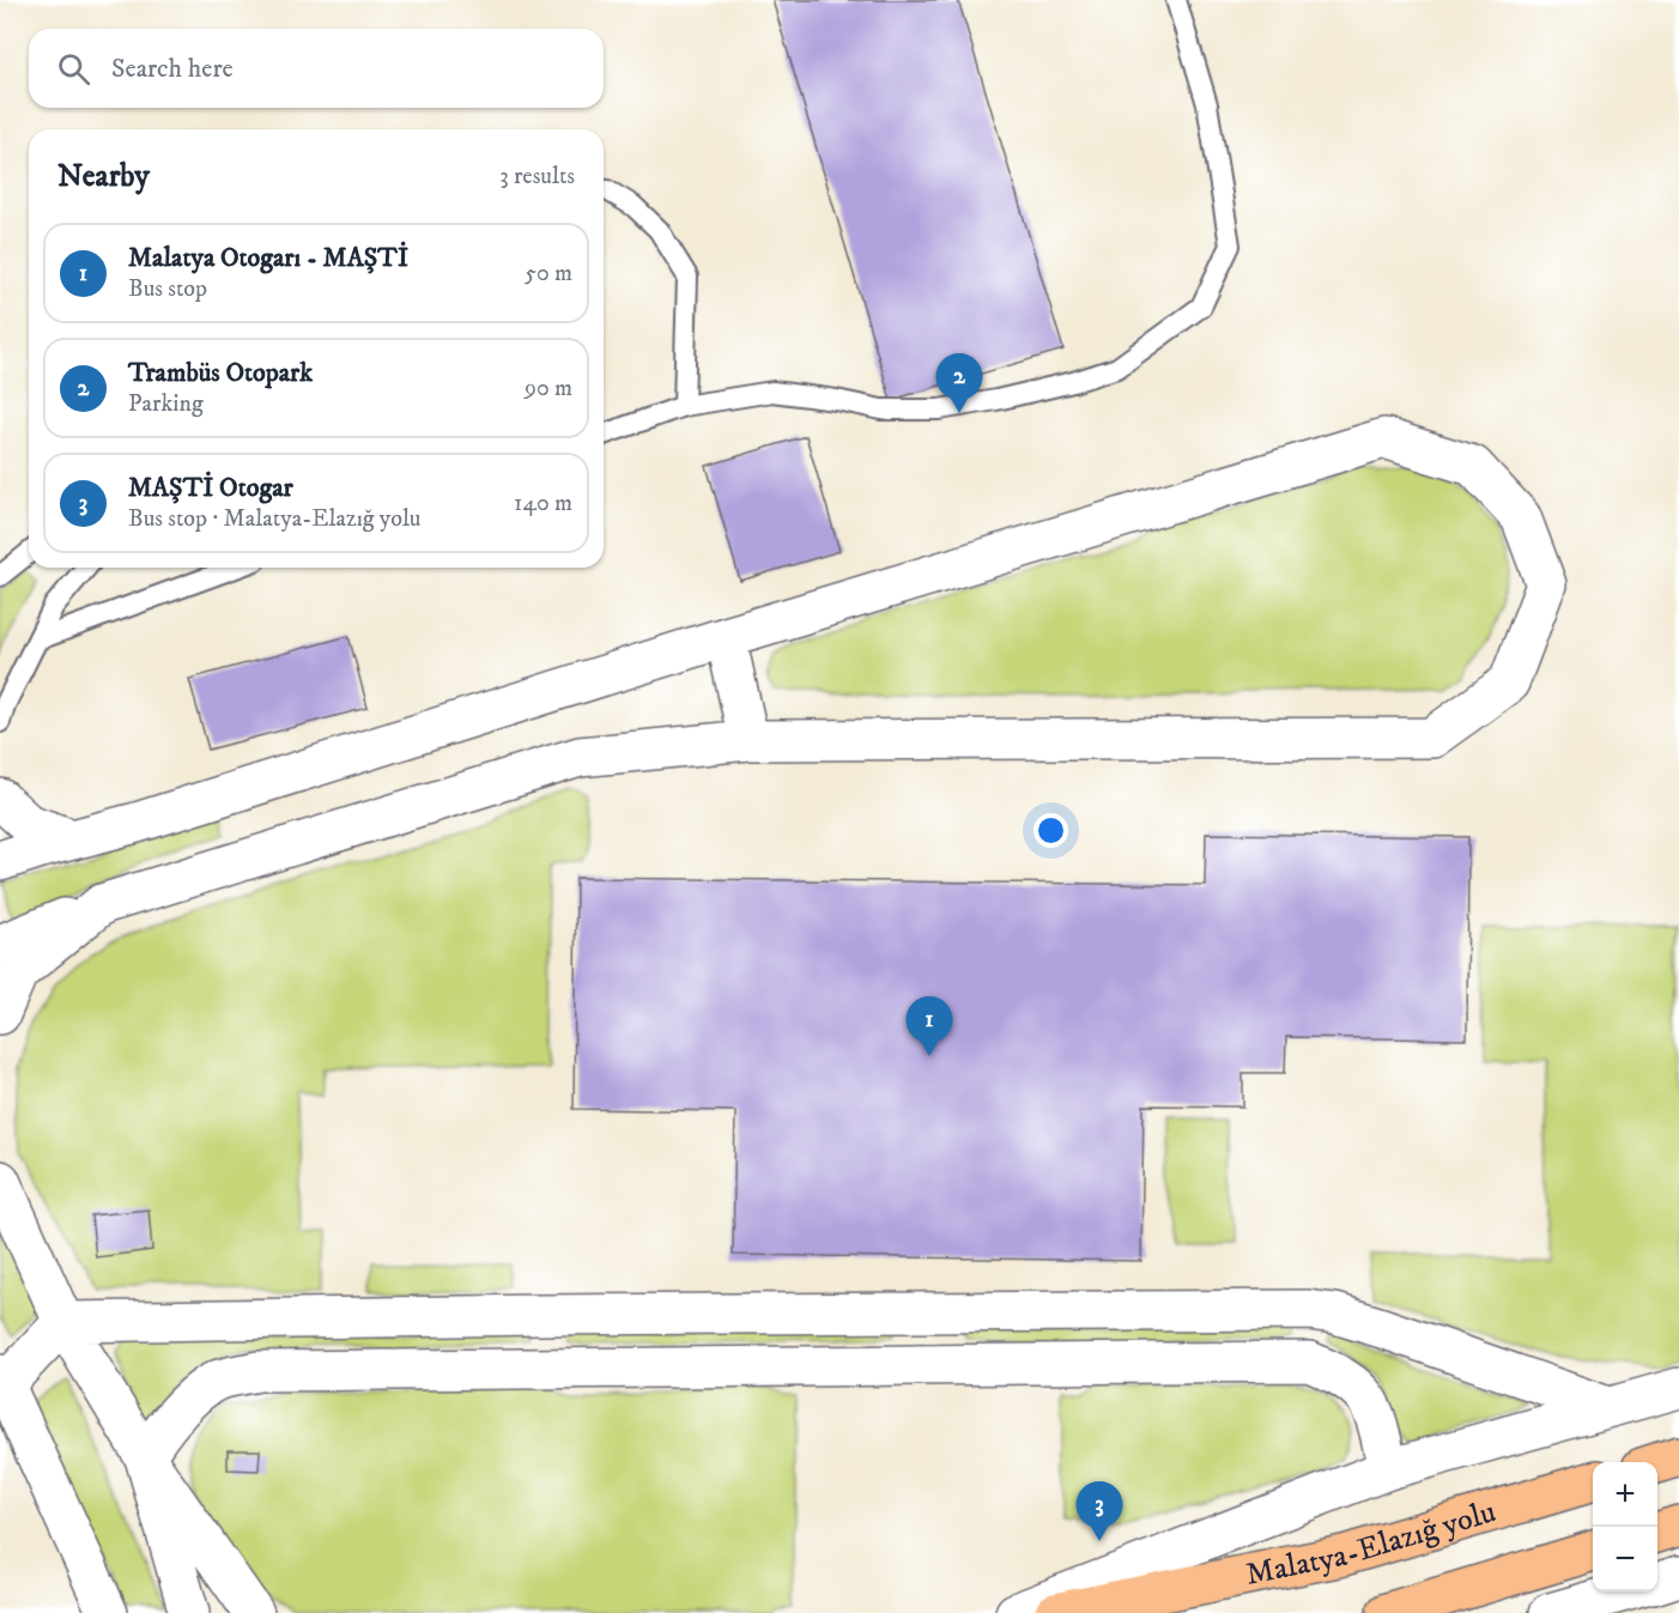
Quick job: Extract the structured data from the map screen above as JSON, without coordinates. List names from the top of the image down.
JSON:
{
  "streets": {
    "highway": ["Malatya-Elazığ yolu"]
  },
  "page": {
    "search": "Search here",
    "heading": ["Nearby", "3 results"],
    "list": [
      {
        "mark": "1",
        "name": "Malatya Otogarı - MAŞTİ",
        "note": "Bus stop",
        "value": "50 m"
      },
      {
        "mark": "2",
        "name": "Trambüs Otopark",
        "note": "Parking",
        "value": "90 m"
      },
      {
        "mark": "3",
        "name": "MAŞTİ Otogar",
        "note": "Bus stop · Malatya-Elazığ yolu",
        "value": "140 m"
      }
    ],
    "pins": ["2", "1", "3"],
    "map_buttons": ["+", "−"]
  }
}
